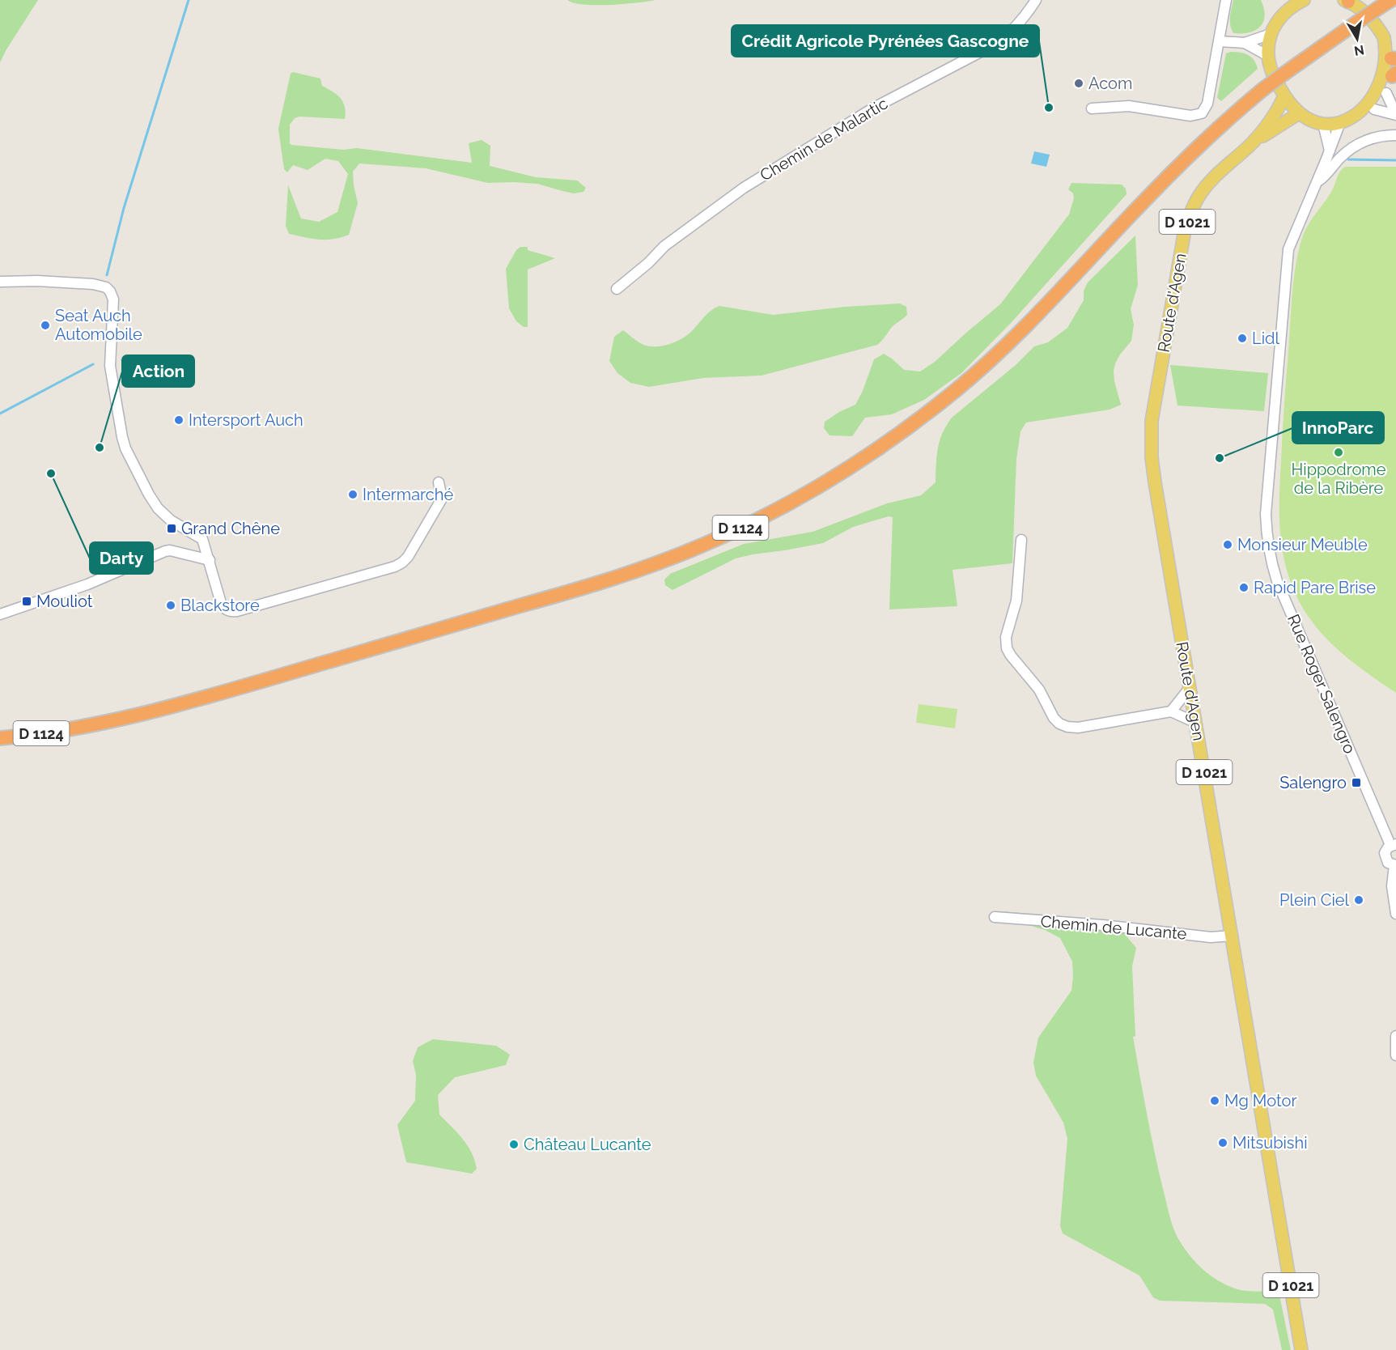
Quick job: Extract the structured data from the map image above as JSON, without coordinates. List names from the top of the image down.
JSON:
{
  "streets": {
    "highway": ["D 1124"],
    "main road": ["D 1021", "Route d'Agen"],
    "street": ["Chemin de Malartic", "Rue Roger Salengro", "Chemin de Lucante"]
  },
  "crossings": [
    ["Route d'Agen", "Chemin de Lucante"]
  ],
  "places": {
    "other": [
      "Acom",
      "Crédit Agricole Pyrénées Gascogne",
      "Seat Auch Automobile",
      "Lidl",
      "Intersport Auch",
      "Action",
      "Hippodrome de la Ribère",
      "InnoParc",
      "Darty",
      "Intermarché",
      "Monsieur Meuble",
      "Rapid Pare Brise",
      "Blackstore",
      "Plein Ciel",
      "Mg Motor",
      "Mitsubishi",
      "Château Lucante"
    ],
    "transit": ["Grand Chêne", "Mouliot", "Salengro"]
  },
  "north": "bottom"
}
